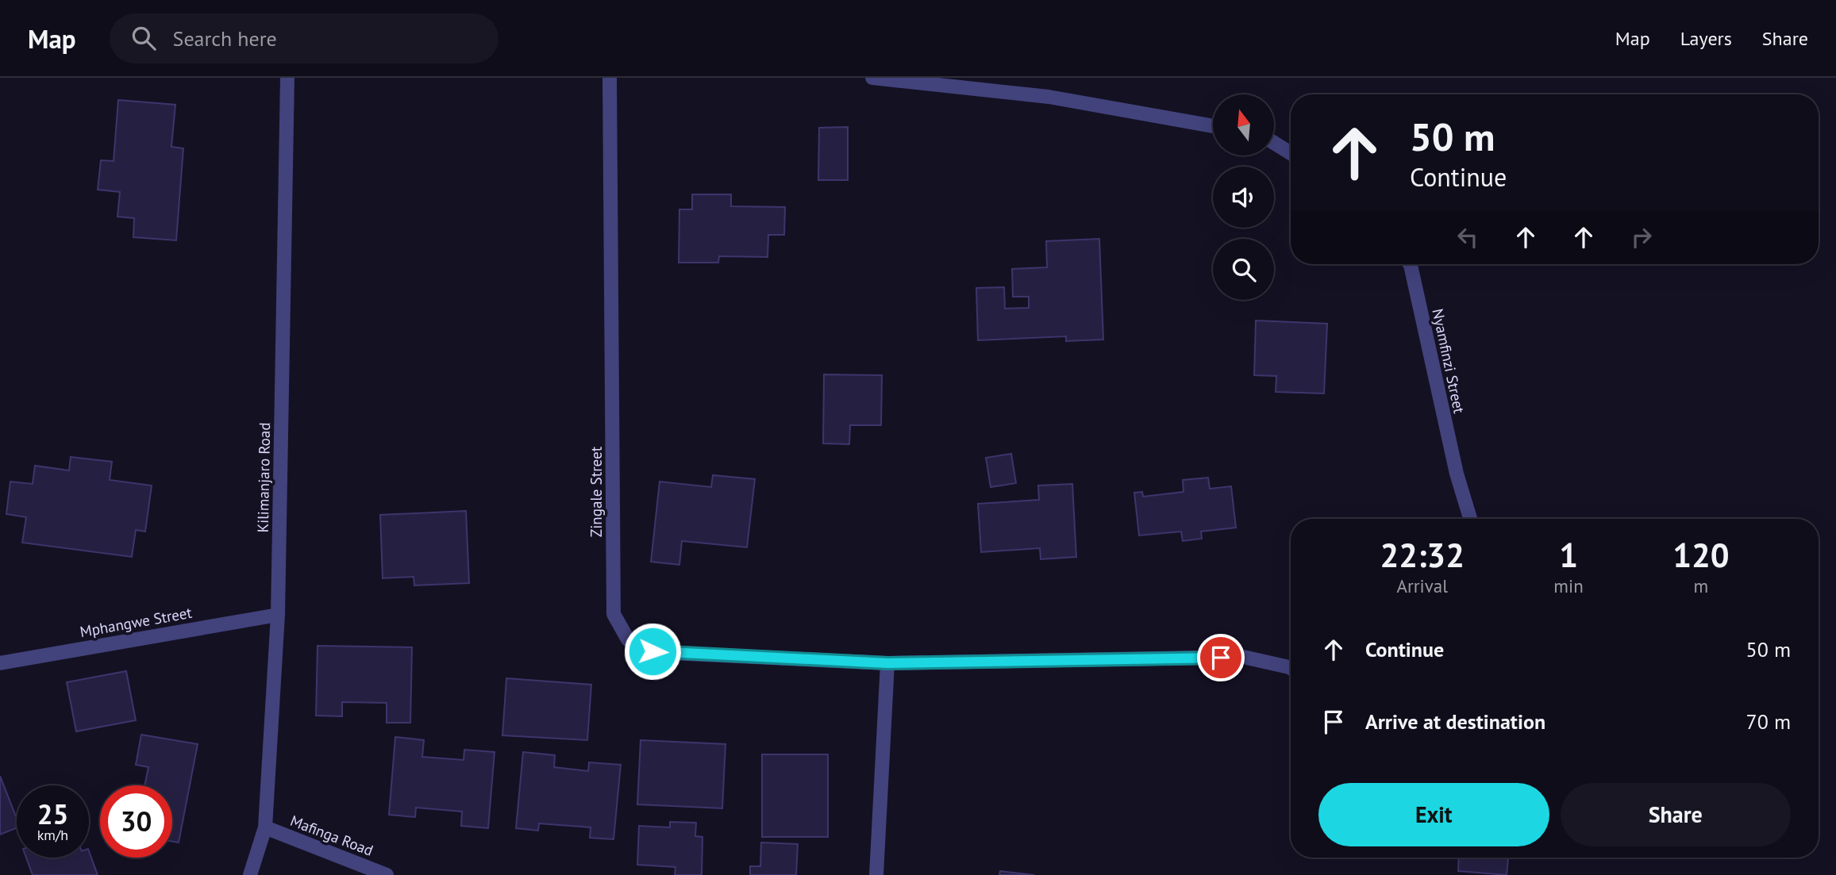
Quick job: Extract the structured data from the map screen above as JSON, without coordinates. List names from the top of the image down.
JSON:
{
  "streets": {
    "street": [
      "Nyamfinzi Street",
      "Kilimanjaro Road",
      "Zingale Street",
      "Mphangwe Street",
      "Mafinga Road"
    ]
  },
  "crossings": [
    ["Kilimanjaro Road", "Mphangwe Street"],
    ["Kilimanjaro Road", "Mafinga Road"]
  ],
  "north": "top",
  "page": {
    "header": "Map",
    "search": "Search here",
    "nav": ["Map", "Layers", "Share"],
    "turn": ["50 m", "Continue"],
    "eta": [
      "22:32",
      "Arrival",
      "1",
      "min",
      "120",
      "m"
    ],
    "list": [
      {
        "name": "Continue",
        "value": "50 m"
      },
      {
        "name": "Arrive at destination",
        "value": "70 m"
      }
    ],
    "buttons": ["Exit", "Share"],
    "speed": "25 km/h",
    "limit": "30"
  }
}
